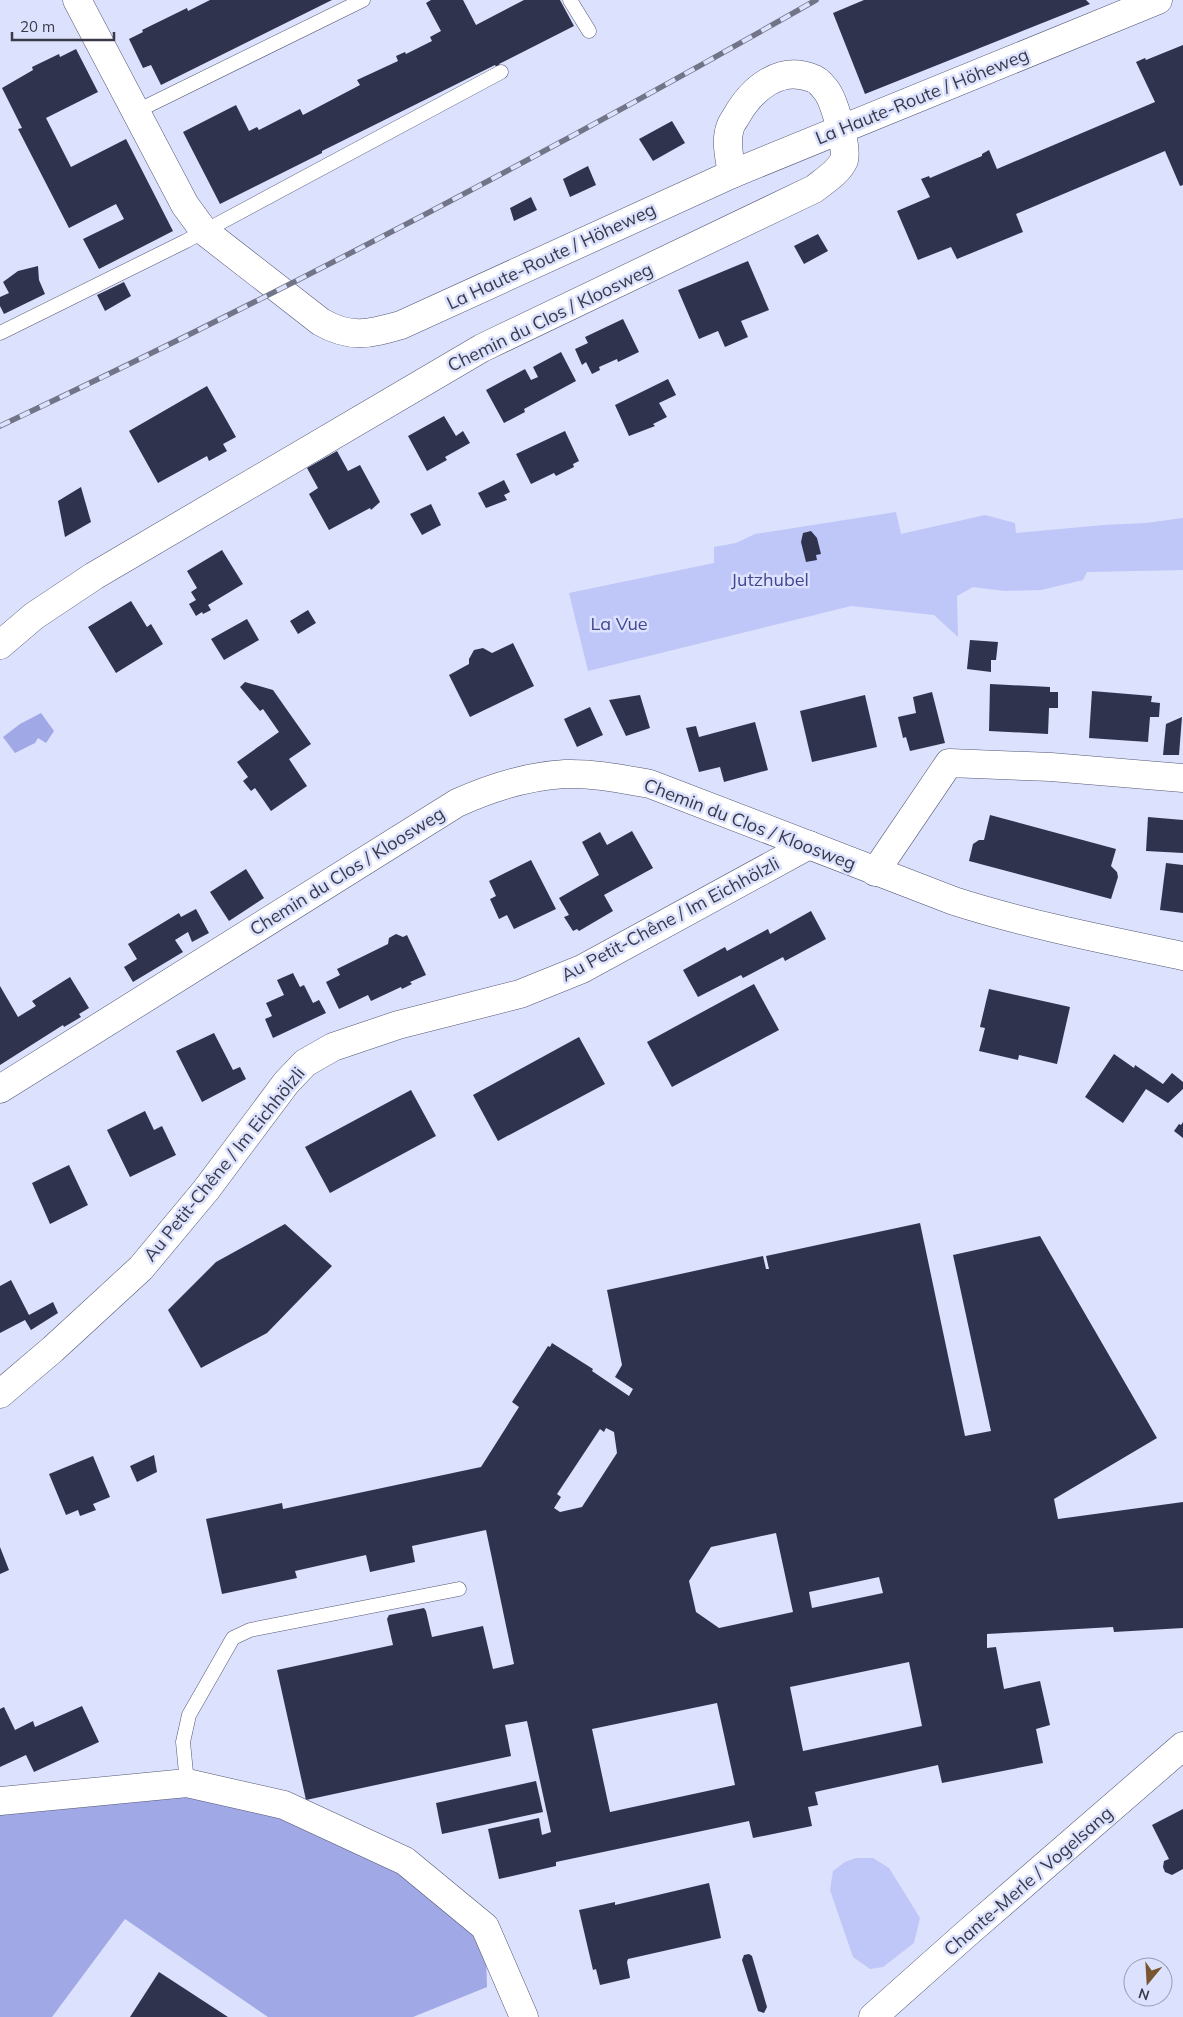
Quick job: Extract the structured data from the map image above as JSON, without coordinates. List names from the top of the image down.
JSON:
{
  "streets": {
    "street": [
      "La Haute-Route / Höheweg",
      "Chemin du Clos / Kloosweg",
      "Au Petit-Chêne / Im Eichhölzli",
      "Chante-Merle / Vogelsang"
    ]
  },
  "crossings": [
    ["La Haute-Route / Höheweg", "Chemin du Clos / Kloosweg"],
    ["Chemin du Clos / Kloosweg", "Au Petit-Chêne / Im Eichhölzli"]
  ],
  "parks": ["Jutzhubel", "La Vue"],
  "scale_bar": "20 m",
  "north": "bottom"
}
